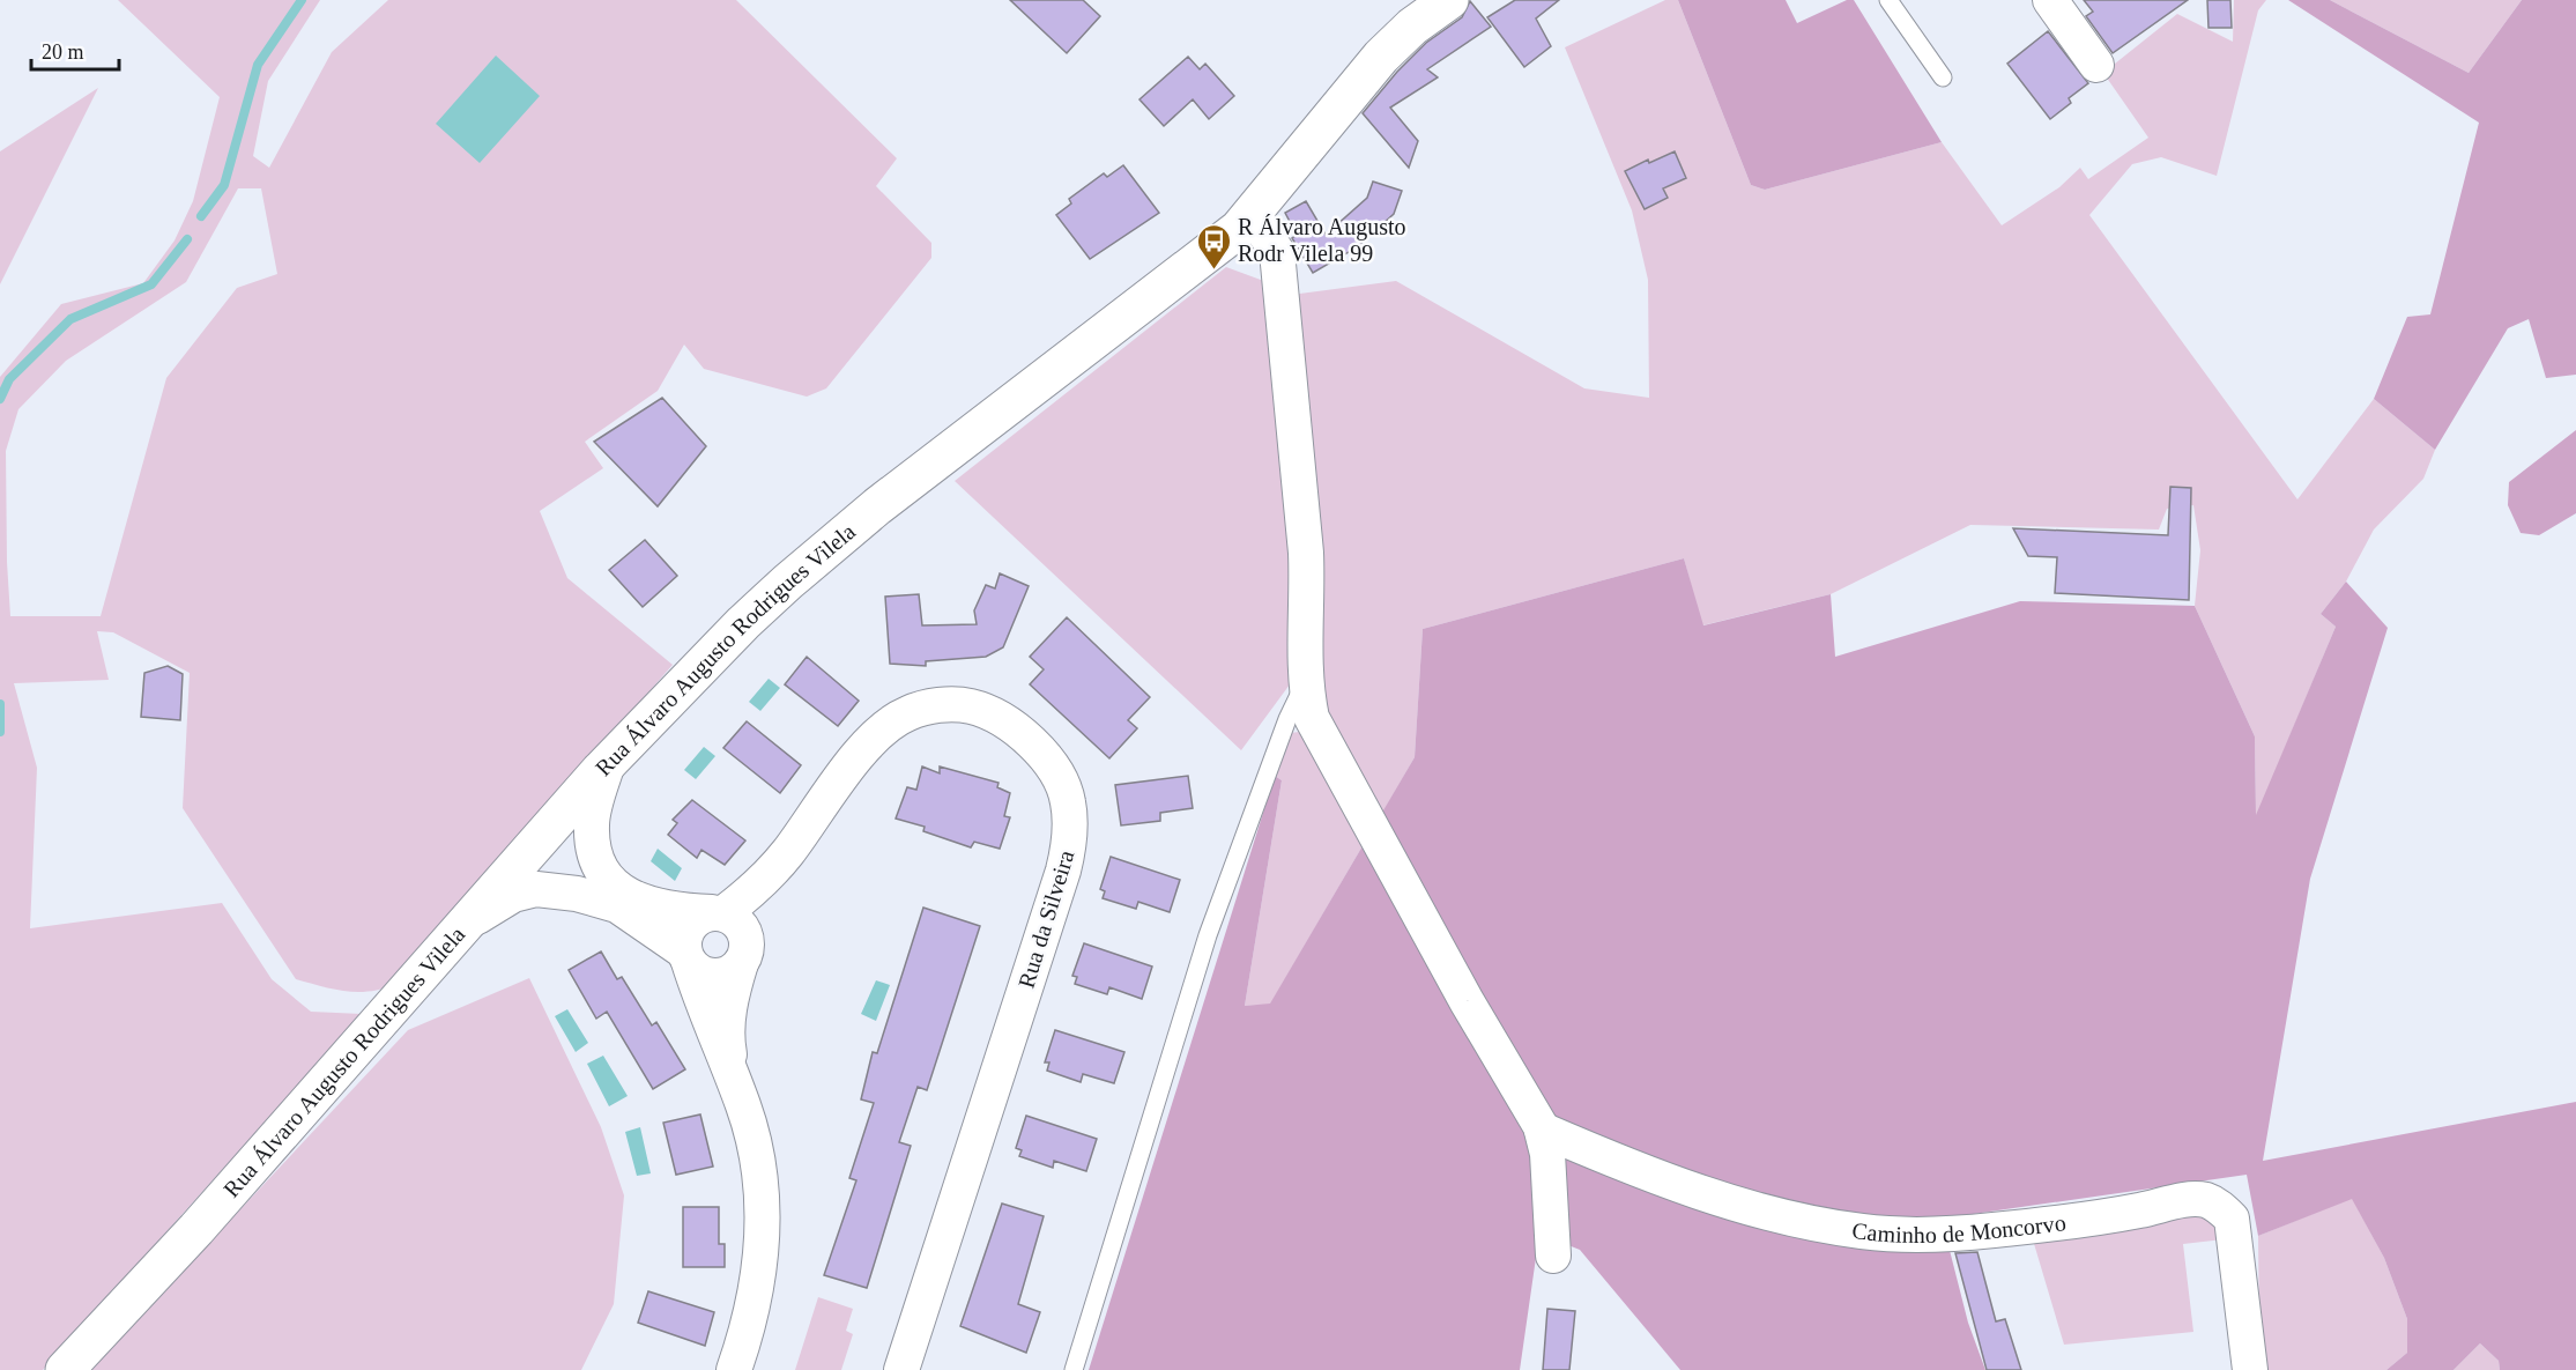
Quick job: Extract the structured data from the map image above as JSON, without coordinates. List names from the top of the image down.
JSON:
{
  "streets": {
    "main road": ["Rua Álvaro Augusto Rodrigues Vilela"],
    "street": ["Rua da Silveira", "Caminho de Moncorvo"]
  },
  "places": {
    "bus stop": ["R Álvaro Augusto Rodr Vilela 99"]
  },
  "scale_bar": "20 m"
}
